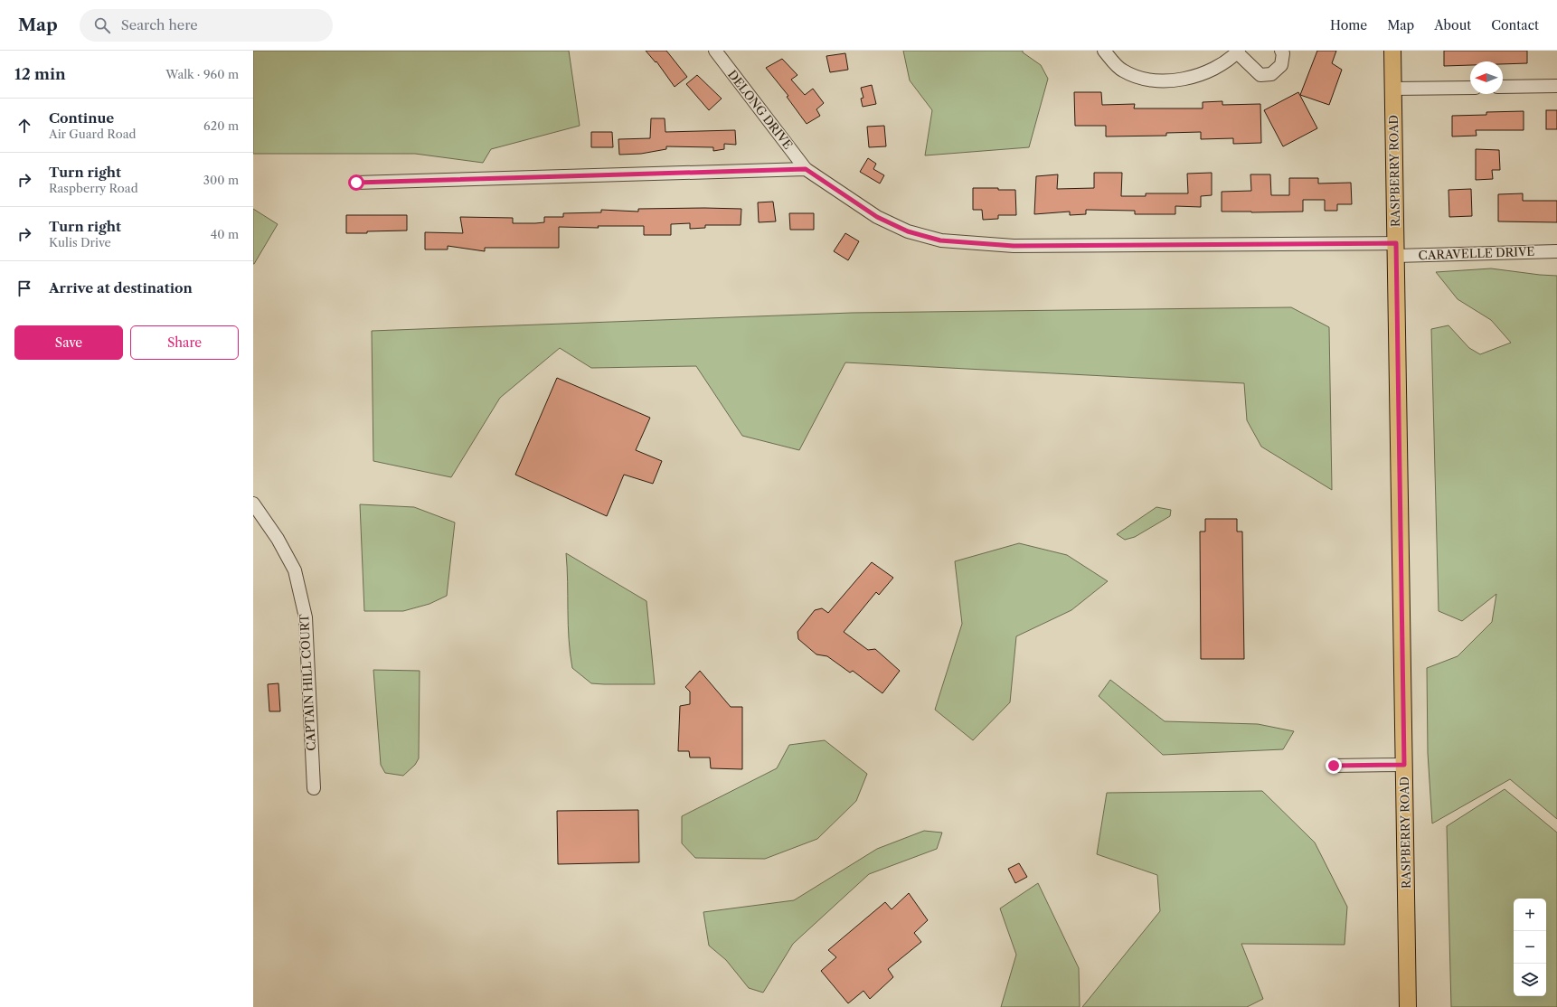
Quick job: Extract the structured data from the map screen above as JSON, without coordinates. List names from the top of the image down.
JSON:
{
  "streets": {
    "main road": ["RASPBERRY ROAD"],
    "street": ["DELONG DRIVE", "CARAVELLE DRIVE", "CAPTAIN HILL COURT"]
  },
  "crossings": [
    ["DELONG DRIVE", "RASPBERRY ROAD"],
    ["DELONG DRIVE", "CARAVELLE DRIVE"],
    ["RASPBERRY ROAD", "CARAVELLE DRIVE"]
  ],
  "north": "left",
  "page": {
    "header": "Map",
    "search": "Search here",
    "nav": [
      "Home",
      "Map",
      "About",
      "Contact"
    ],
    "heading": ["12 min", "Walk · 960 m"],
    "list": [
      ["Continue", "Air Guard Road", "620 m"],
      ["Turn right", "Raspberry Road", "300 m"],
      ["Turn right", "Kulis Drive", "40 m"],
      "Arrive at destination"
    ],
    "buttons": ["Save", "Share"],
    "map_buttons": ["+", "−"]
  }
}
